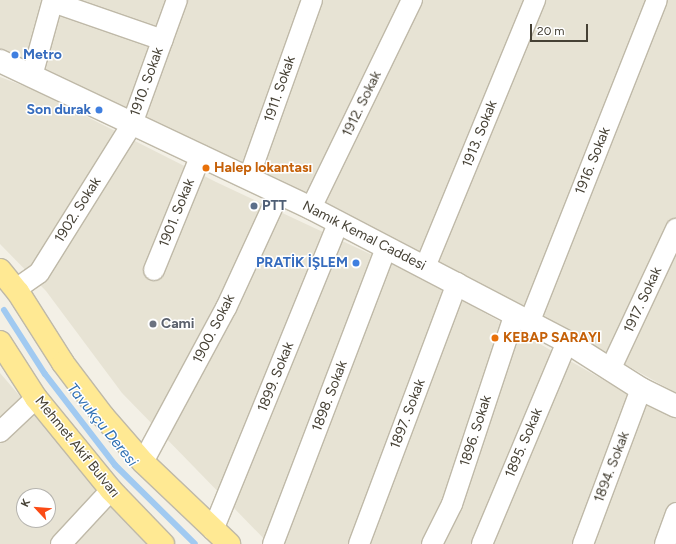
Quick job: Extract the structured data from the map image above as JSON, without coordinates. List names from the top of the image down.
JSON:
{
  "streets": {
    "main road": ["Mehmet Akif Bulvarı"],
    "street": [
      "1910. Sokak",
      "1911. Sokak",
      "1912. Sokak",
      "1913. Sokak",
      "1916. Sokak",
      "1902. Sokak",
      "1901. Sokak",
      "Namık Kemal Caddesi",
      "1917. Sokak",
      "1900. Sokak",
      "1899. Sokak",
      "1898. Sokak",
      "1897. Sokak",
      "1896. Sokak",
      "1895. Sokak",
      "1894. Sokak"
    ]
  },
  "crossings": [
    ["1910. Sokak", "1902. Sokak"],
    ["1910. Sokak", "Namık Kemal Caddesi"],
    ["1911. Sokak", "Namık Kemal Caddesi"],
    ["1912. Sokak", "Namık Kemal Caddesi"],
    ["1913. Sokak", "Namık Kemal Caddesi"],
    ["1916. Sokak", "Namık Kemal Caddesi"],
    ["1916. Sokak", "1896. Sokak"],
    ["1902. Sokak", "Namık Kemal Caddesi"],
    ["1901. Sokak", "Namık Kemal Caddesi"],
    ["Namık Kemal Caddesi", "1917. Sokak"],
    ["Namık Kemal Caddesi", "1900. Sokak"],
    ["Namık Kemal Caddesi", "1899. Sokak"],
    ["Namık Kemal Caddesi", "1898. Sokak"],
    ["Namık Kemal Caddesi", "1897. Sokak"],
    ["Namık Kemal Caddesi", "1896. Sokak"],
    ["Namık Kemal Caddesi", "1895. Sokak"],
    ["Namık Kemal Caddesi", "1894. Sokak"]
  ],
  "water": ["Tavukçu Deresi"],
  "places": [
    "Metro",
    "Son durak",
    "Halep lokantası",
    "PTT",
    "PRATİK İŞLEM",
    "Cami",
    "KEBAP SARAYI"
  ],
  "scale_bar": "20 m",
  "north": "top left"
}
